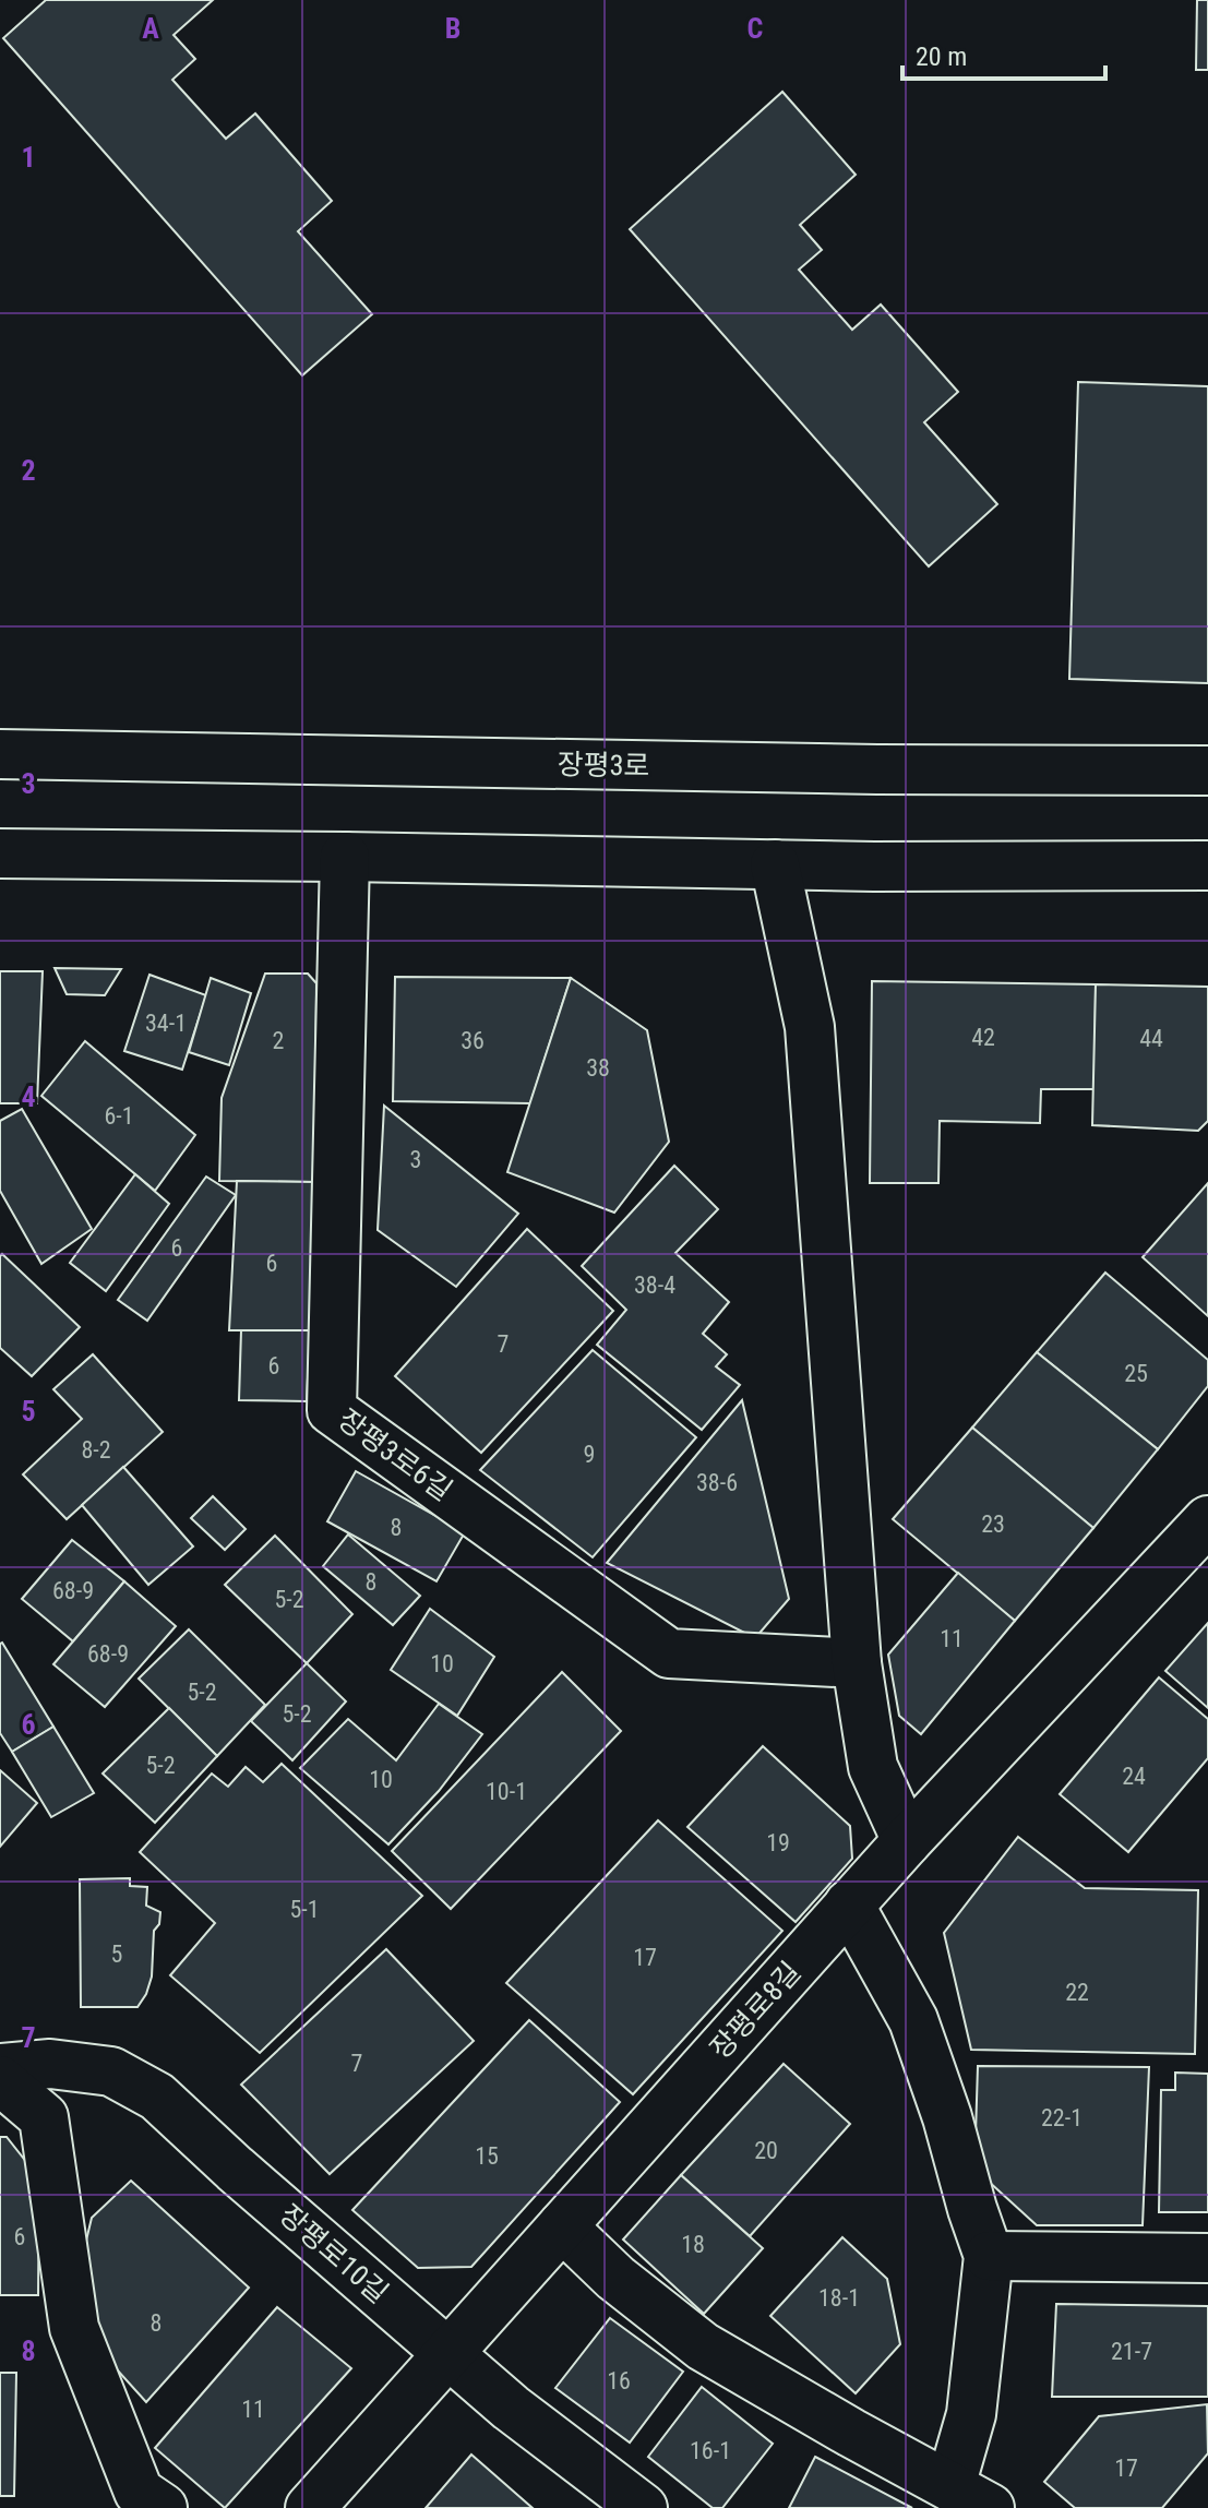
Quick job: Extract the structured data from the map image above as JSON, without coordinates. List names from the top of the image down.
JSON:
{
  "streets": {
    "street": [
      "장평3로",
      "장평3로6길",
      "장평로8길",
      "장평로10길"
    ]
  },
  "crossings": [
    ["장평로8길", "장평로10길"]
  ],
  "house_numbers": [
    "34-1",
    "42",
    "44",
    "2",
    "36",
    "38",
    "6-1",
    "3",
    "6",
    "6",
    "38-4",
    "7",
    "6",
    "25",
    "8-2",
    "9",
    "38-6",
    "23",
    "8",
    "8",
    "68-9",
    "5-2",
    "11",
    "68-9",
    "10",
    "5-2",
    "5-2",
    "5-2",
    "24",
    "10",
    "10-1",
    "19",
    "5-1",
    "5",
    "17",
    "22",
    "7",
    "22-1",
    "20",
    "15",
    "6",
    "18",
    "18-1",
    "8",
    "21-7",
    "16",
    "11",
    "16-1",
    "17"
  ],
  "scale_bar": "20 m",
  "grid": {
    "columns": ["A", "B", "C"],
    "rows": [
      "1",
      "2",
      "3",
      "4",
      "5",
      "6",
      "7",
      "8"
    ]
  }
}
